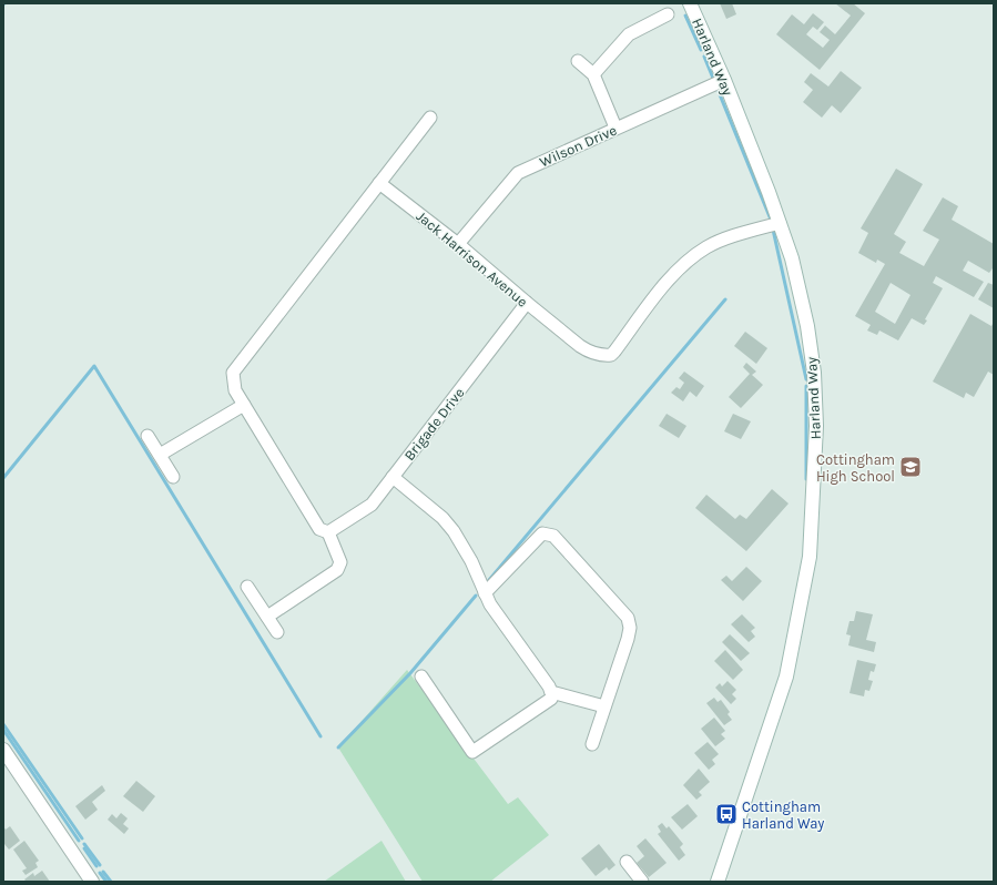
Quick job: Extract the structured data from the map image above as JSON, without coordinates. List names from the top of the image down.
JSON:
{
  "streets": {
    "main road": ["Harland Way"],
    "street": ["Wilson Drive", "Jack Harrison Avenue", "Brigade Drive"]
  },
  "crossings": [
    ["Harland Way", "Wilson Drive"],
    ["Harland Way", "Jack Harrison Avenue"],
    ["Wilson Drive", "Jack Harrison Avenue"],
    ["Jack Harrison Avenue", "Brigade Drive"]
  ],
  "places": {
    "school or university": ["Cottingham High School"],
    "bus stop": ["Cottingham Harland Way"]
  }
}
